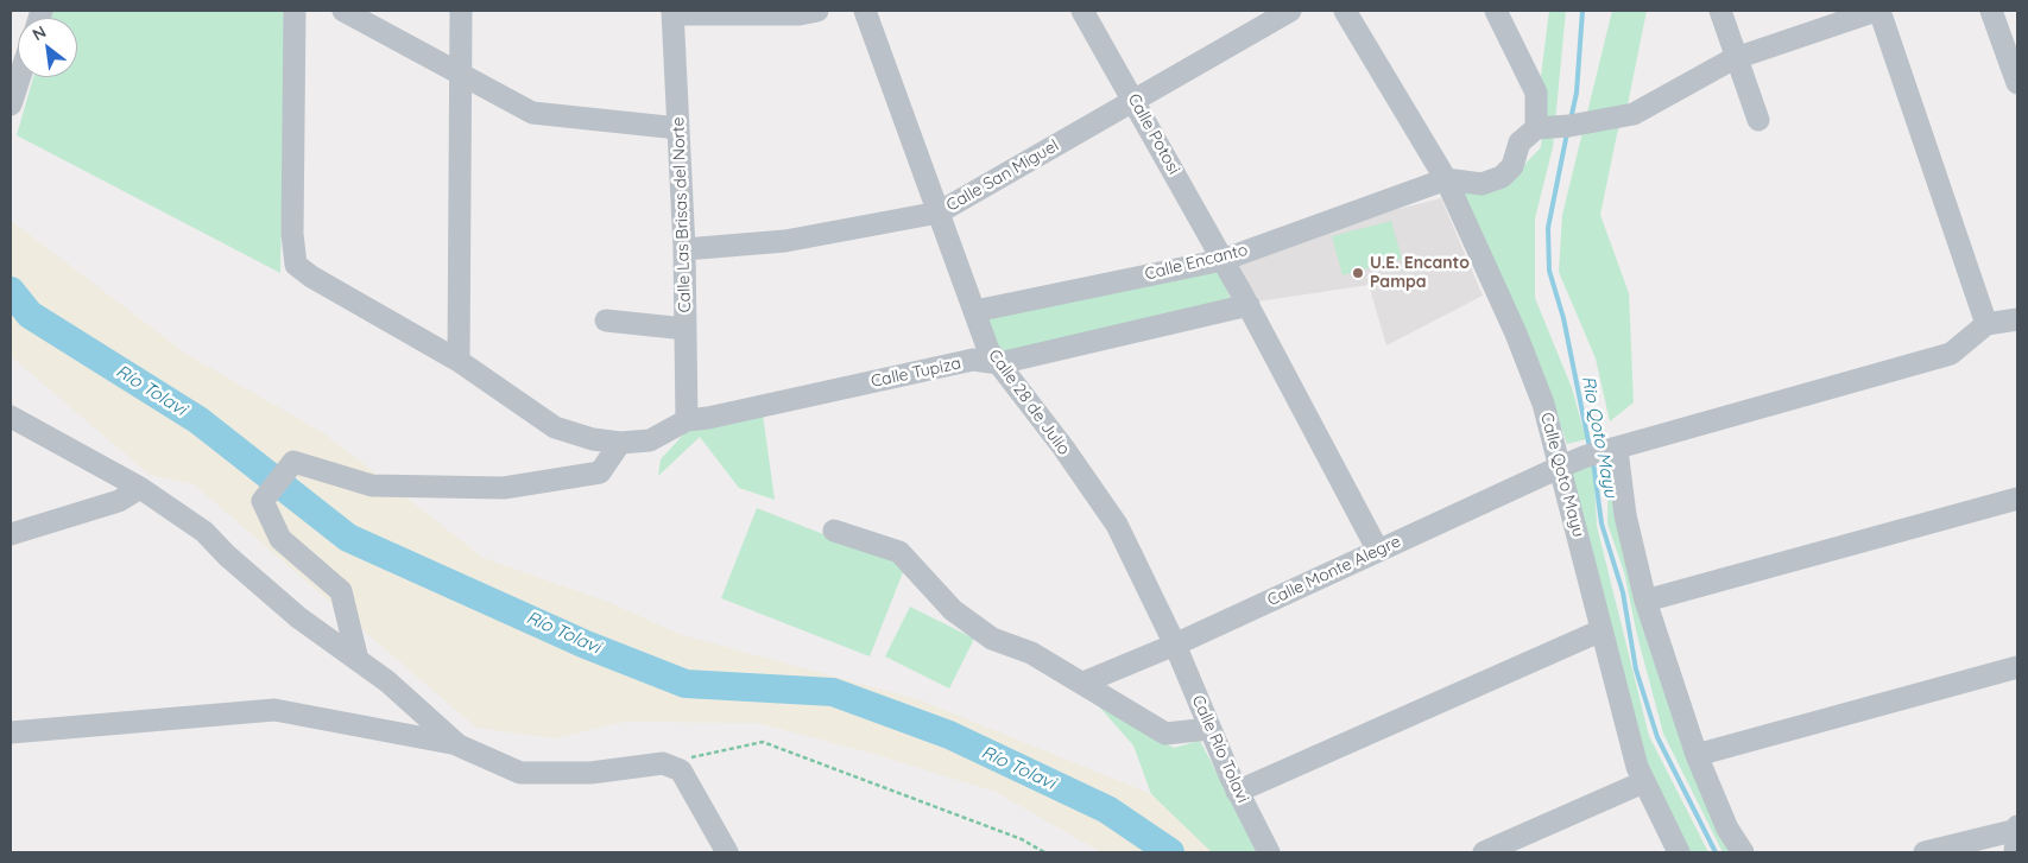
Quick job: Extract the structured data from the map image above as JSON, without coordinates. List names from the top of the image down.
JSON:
{
  "streets": {
    "street": [
      "Calle Potosi",
      "Calle San Miguel",
      "Calle Las Brisas del Norte",
      "Calle Encanto",
      "Calle Tupiza",
      "Calle 28 de Julio",
      "Calle Qoto Mayu",
      "Calle Monte Alegre",
      "Calle Río Tolavi"
    ]
  },
  "crossings": [
    ["Calle Potosi", "Calle San Miguel"],
    ["Calle Potosi", "Calle Encanto"],
    ["Calle Potosi", "Calle Tupiza"],
    ["Calle Potosi", "Calle Monte Alegre"],
    ["Calle San Miguel", "Calle Las Brisas del Norte"],
    ["Calle San Miguel", "Calle 28 de Julio"],
    ["Calle Las Brisas del Norte", "Calle Tupiza"],
    ["Calle Encanto", "Calle 28 de Julio"],
    ["Calle Encanto", "Calle Qoto Mayu"],
    ["Calle Tupiza", "Calle 28 de Julio"],
    ["Calle 28 de Julio", "Calle Monte Alegre"],
    ["Calle 28 de Julio", "Calle Río Tolavi"],
    ["Calle Qoto Mayu", "Calle Monte Alegre"],
    ["Calle Monte Alegre", "Calle Río Tolavi"]
  ],
  "water": ["Río Tolavi", "Rio Qoto Mayu"],
  "places": ["U.E. Encanto Pampa"],
  "north": "top left"
}
